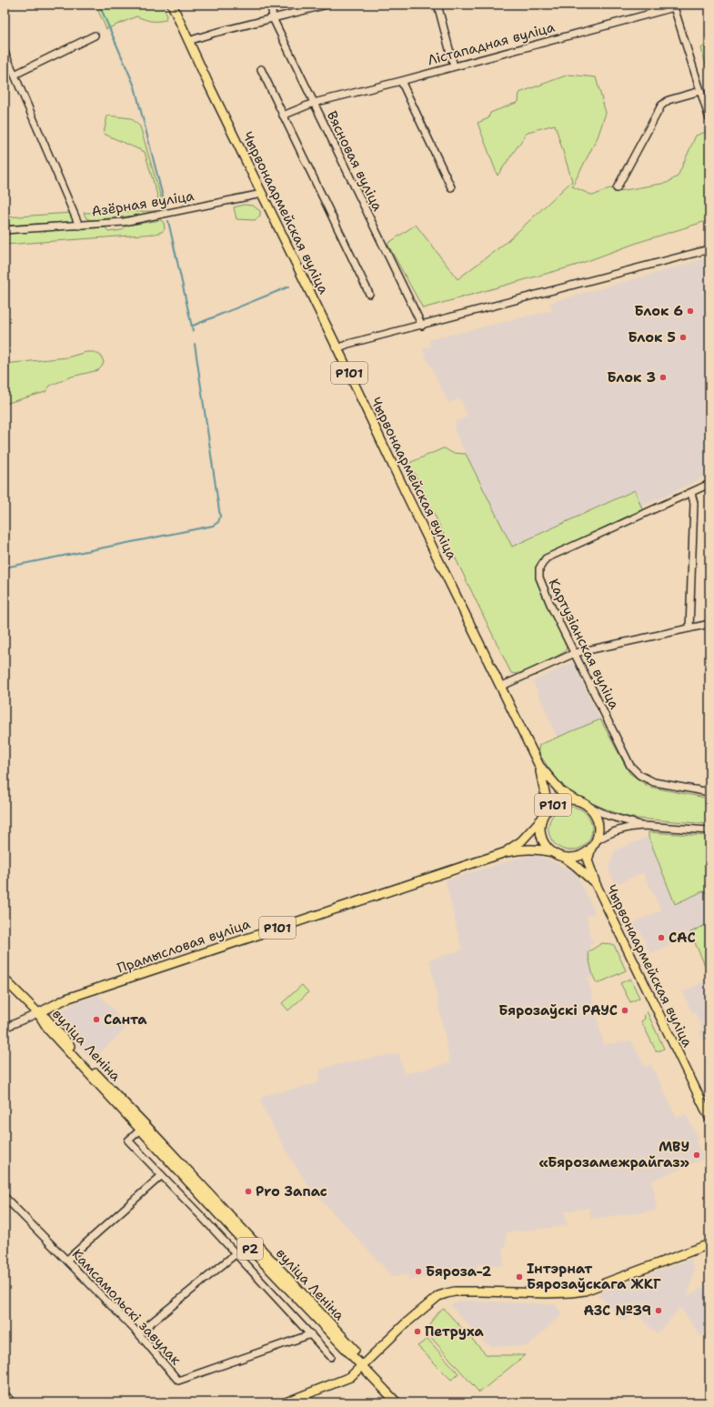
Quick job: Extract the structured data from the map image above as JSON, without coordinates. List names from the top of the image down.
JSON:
{
  "streets": {
    "main road": [
      "Чырвонаармейская вуліца",
      "Р101",
      "Прамысловая вуліца",
      "вуліца Леніна",
      "Р2"
    ],
    "street": [
      "Лістападная вуліца",
      "Вясновая вуліца",
      "Азёрная вуліца",
      "Картузіанская вуліца",
      "Камсамольскі завулак"
    ]
  },
  "crossings": [
    ["Лістападная вуліца", "Вясновая вуліца"],
    ["Азёрная вуліца", "Чырвонаармейская вуліца"],
    ["Чырвонаармейская вуліца", "Р101"],
    ["Чырвонаармейская вуліца", "Прамысловая вуліца"],
    ["Р101", "Прамысловая вуліца"],
    ["Прамысловая вуліца", "вуліца Леніна"],
    ["Прамысловая вуліца", "Р2"],
    ["вуліца Леніна", "Р2"]
  ],
  "places": [
    "Блок 6",
    "Блок 5",
    "Блок 3",
    "САС",
    "Бярозаўскі РАУС",
    "Санта",
    "МВУ «Бярозамежрайгаз»",
    "Pro Запас",
    "Бяроза-2",
    "Інтэрнат Бярозаўскага ЖКГ",
    "АЗС №39",
    "Петруха"
  ]
}
